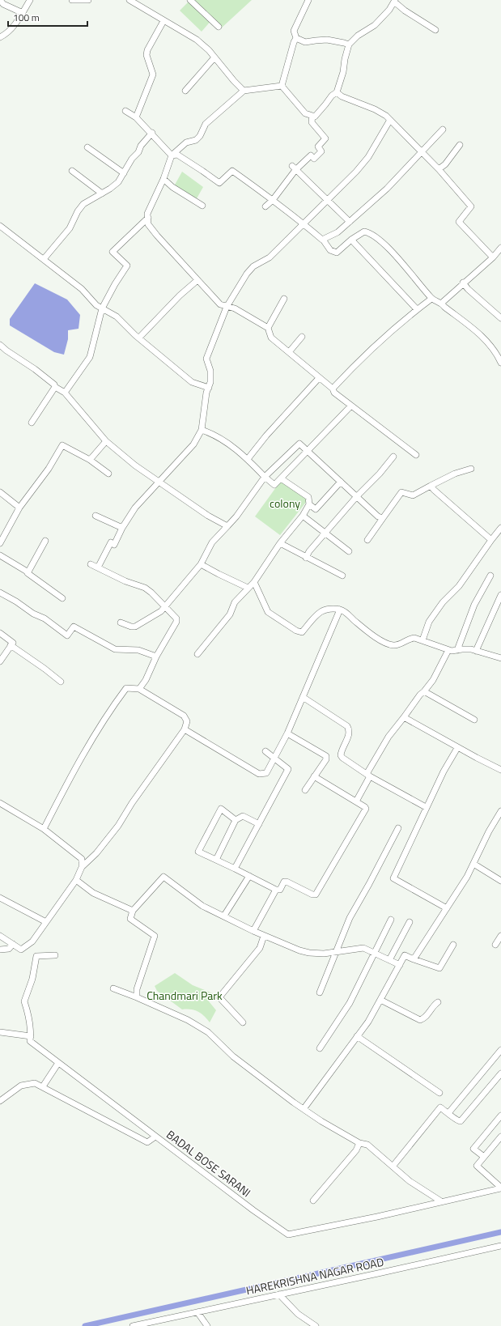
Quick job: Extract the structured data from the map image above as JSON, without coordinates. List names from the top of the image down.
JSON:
{
  "streets": {
    "street": ["BADAL BOSE SARANI", "HAREKRISHNA NAGAR ROAD"]
  },
  "parks": ["colony", "Chandmari Park"],
  "scale_bar": "100 m"
}
